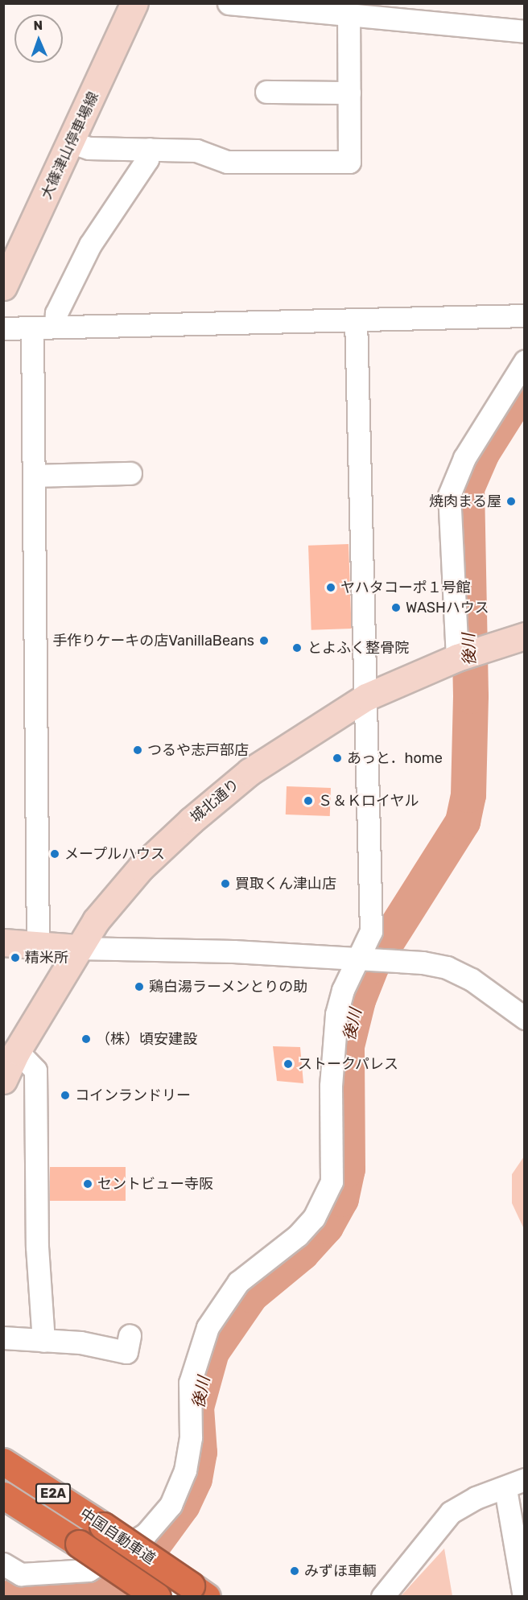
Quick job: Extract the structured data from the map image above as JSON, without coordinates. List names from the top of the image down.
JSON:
{
  "streets": {
    "highway": ["E2A", "中国自動車道"],
    "street": ["大篠津山停車場線", "城北通り"]
  },
  "water": ["後川"],
  "places": [
    "焼肉まる屋",
    "ヤハタコーポ１号館",
    "WASHハウス",
    "手作りケーキの店VanillaBeans",
    "とよふく整骨院",
    "つるや志戸部店",
    "あっと．home",
    "Ｓ＆Ｋロイヤル",
    "メープルハウス",
    "買取くん津山店",
    "精米所",
    "鶏白湯ラーメンとりの助",
    "（株）頃安建設",
    "ストークパレス",
    "コインランドリー",
    "セントビュー寺阪",
    "みずほ車輌"
  ],
  "north": "top"
}
